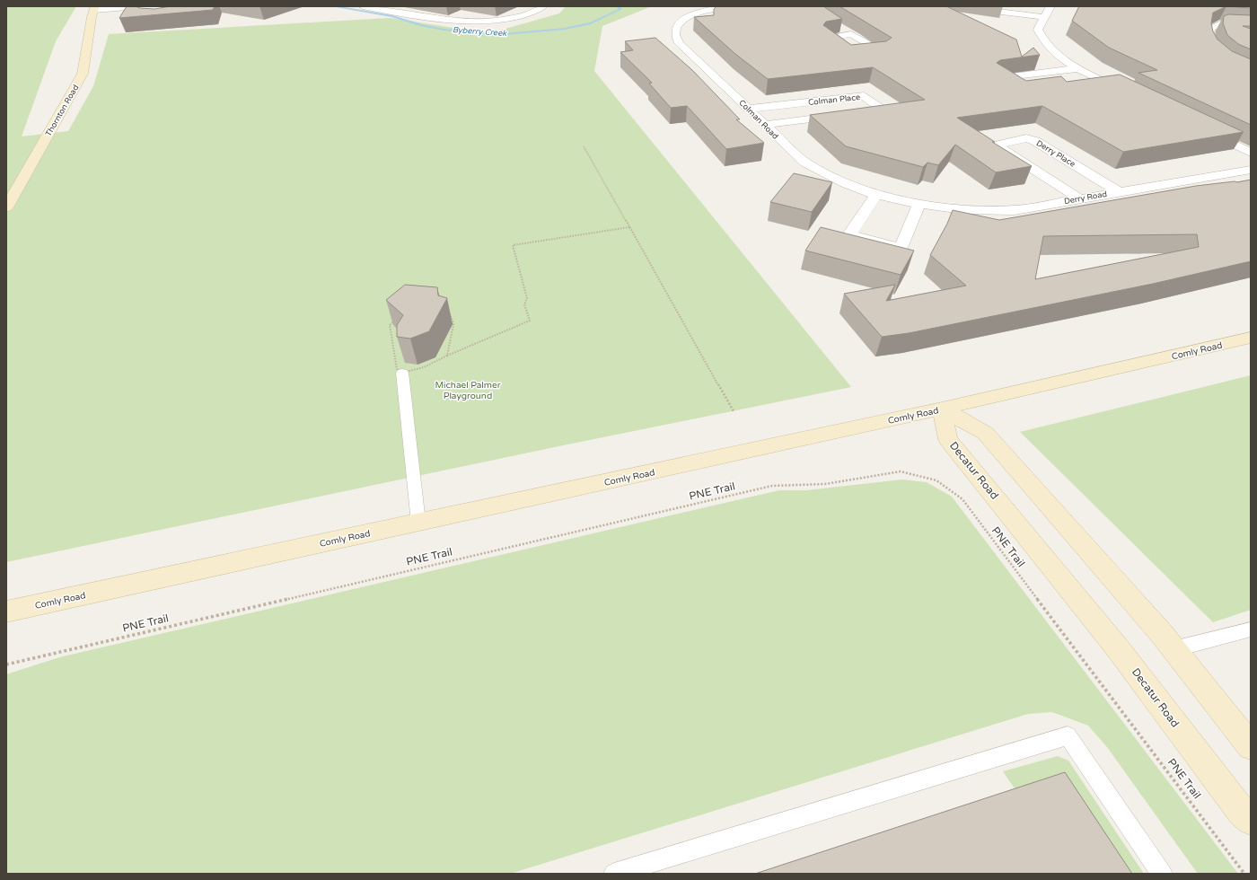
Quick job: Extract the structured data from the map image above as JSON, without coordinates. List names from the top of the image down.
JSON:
{
  "streets": {
    "street": [
      "Colman Place",
      "Thornton Road",
      "Colman Road",
      "Derry Place",
      "Derry Road",
      "Comly Road",
      "Decatur Road"
    ],
    "path": ["PNE Trail"]
  },
  "crossings": [
    ["Colman Place", "Colman Road"],
    ["Colman Road", "Derry Road"],
    ["Derry Place", "Derry Road"],
    ["Comly Road", "Decatur Road"]
  ],
  "water": ["Byberry Creek"],
  "parks": ["Michael Palmer Playground"]
}
